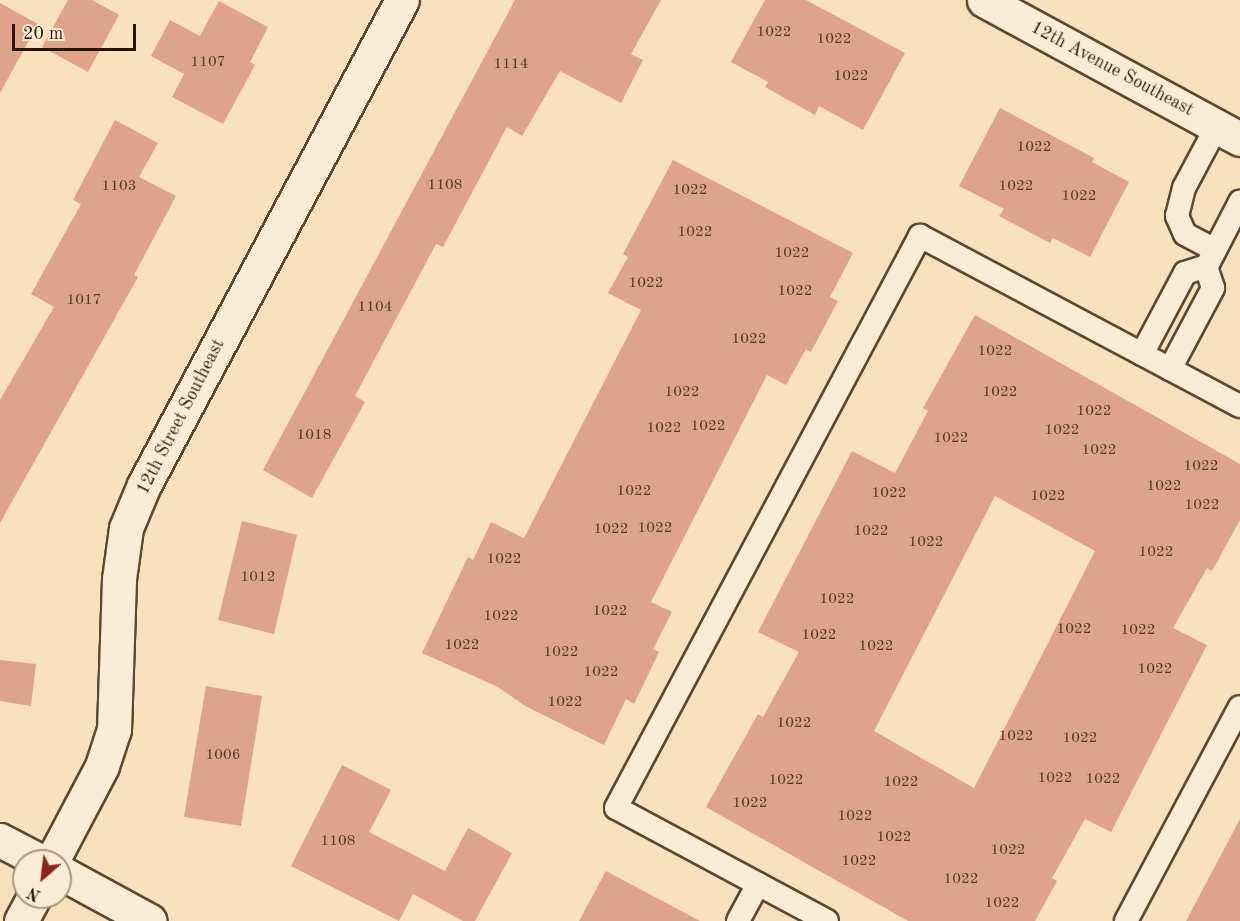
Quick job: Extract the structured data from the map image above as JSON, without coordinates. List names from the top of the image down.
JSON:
{
  "streets": {
    "street": ["12th Avenue Southeast", "12th Street Southeast"]
  },
  "house_numbers": [
    "1022",
    "1022",
    "1107",
    "1114",
    "1022",
    "1022",
    "1108",
    "1103",
    "1022",
    "1022",
    "1022",
    "1022",
    "1022",
    "1022",
    "1022",
    "1017",
    "1104",
    "1022",
    "1022",
    "1022",
    "1022",
    "1022",
    "1022",
    "1022",
    "1022",
    "1018",
    "1022",
    "1022",
    "1022",
    "1022",
    "1022",
    "1022",
    "1022",
    "1022",
    "1022",
    "1022",
    "1022",
    "1022",
    "1022",
    "1022",
    "1012",
    "1022",
    "1022",
    "1022",
    "1022",
    "1022",
    "1022",
    "1022",
    "1022",
    "1022",
    "1022",
    "1022",
    "1022",
    "1022",
    "1022",
    "1022",
    "1006",
    "1022",
    "1022",
    "1022",
    "1022",
    "1022",
    "1022",
    "1022",
    "1108",
    "1022",
    "1022",
    "1022",
    "1022"
  ],
  "scale_bar": "20 m",
  "north": "bottom left"
}
